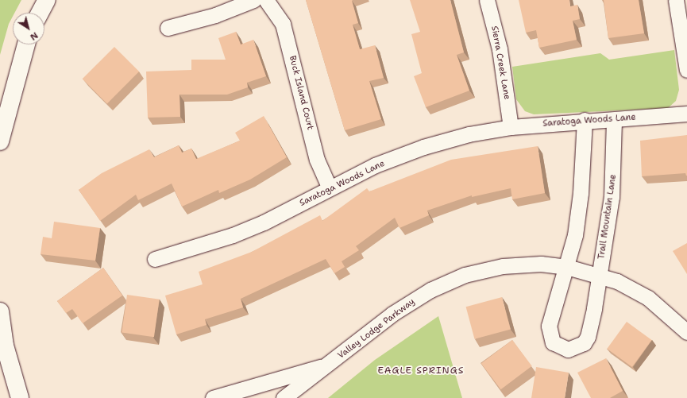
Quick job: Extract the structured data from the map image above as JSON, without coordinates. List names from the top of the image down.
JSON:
{
  "streets": {
    "street": [
      "Sierra Creek Lane",
      "Buck Island Court",
      "Saratoga Woods Lane",
      "Trail Mountain Lane",
      "Valley Lodge Parkway"
    ]
  },
  "crossings": [
    ["Sierra Creek Lane", "Saratoga Woods Lane"],
    ["Buck Island Court", "Saratoga Woods Lane"],
    ["Saratoga Woods Lane", "Trail Mountain Lane"],
    ["Trail Mountain Lane", "Valley Lodge Parkway"]
  ],
  "districts": ["EAGLE SPRINGS"],
  "north": "bottom right"
}
